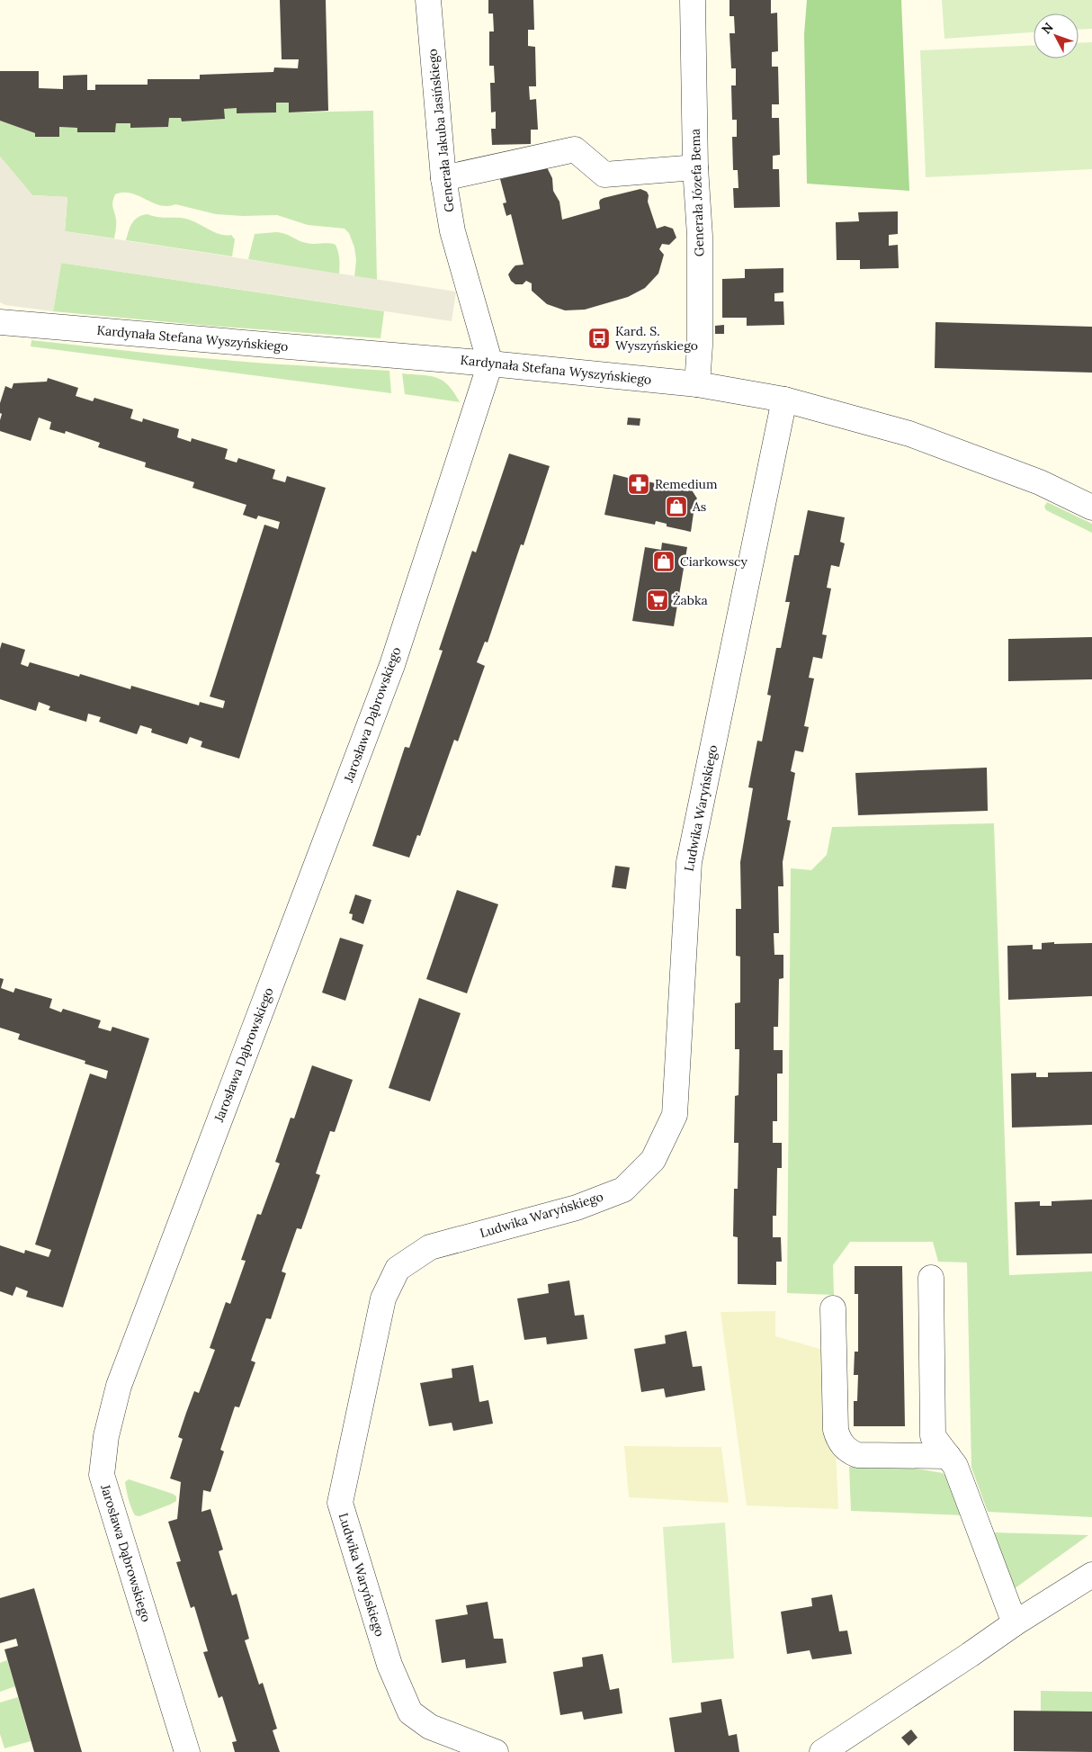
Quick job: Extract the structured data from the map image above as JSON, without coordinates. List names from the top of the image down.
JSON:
{
  "streets": {
    "street": [
      "Generała Jakuba Jasińskiego",
      "Generała Józefa Bema",
      "Kardynała Stefana Wyszyńskiego",
      "Jarosława Dąbrowskiego",
      "Ludwika Waryńskiego"
    ]
  },
  "crossings": [
    ["Generała Jakuba Jasińskiego", "Kardynała Stefana Wyszyńskiego"],
    ["Generała Jakuba Jasińskiego", "Jarosława Dąbrowskiego"],
    ["Generała Józefa Bema", "Kardynała Stefana Wyszyńskiego"],
    ["Kardynała Stefana Wyszyńskiego", "Jarosława Dąbrowskiego"],
    ["Kardynała Stefana Wyszyńskiego", "Ludwika Waryńskiego"]
  ],
  "places": {
    "bus stop": ["Kard. S. Wyszyńskiego"],
    "pharmacy": ["Remedium"],
    "shop": ["As", "Ciarkowscy"],
    "supermarket": ["Żabka"]
  },
  "north": "top left"
}
